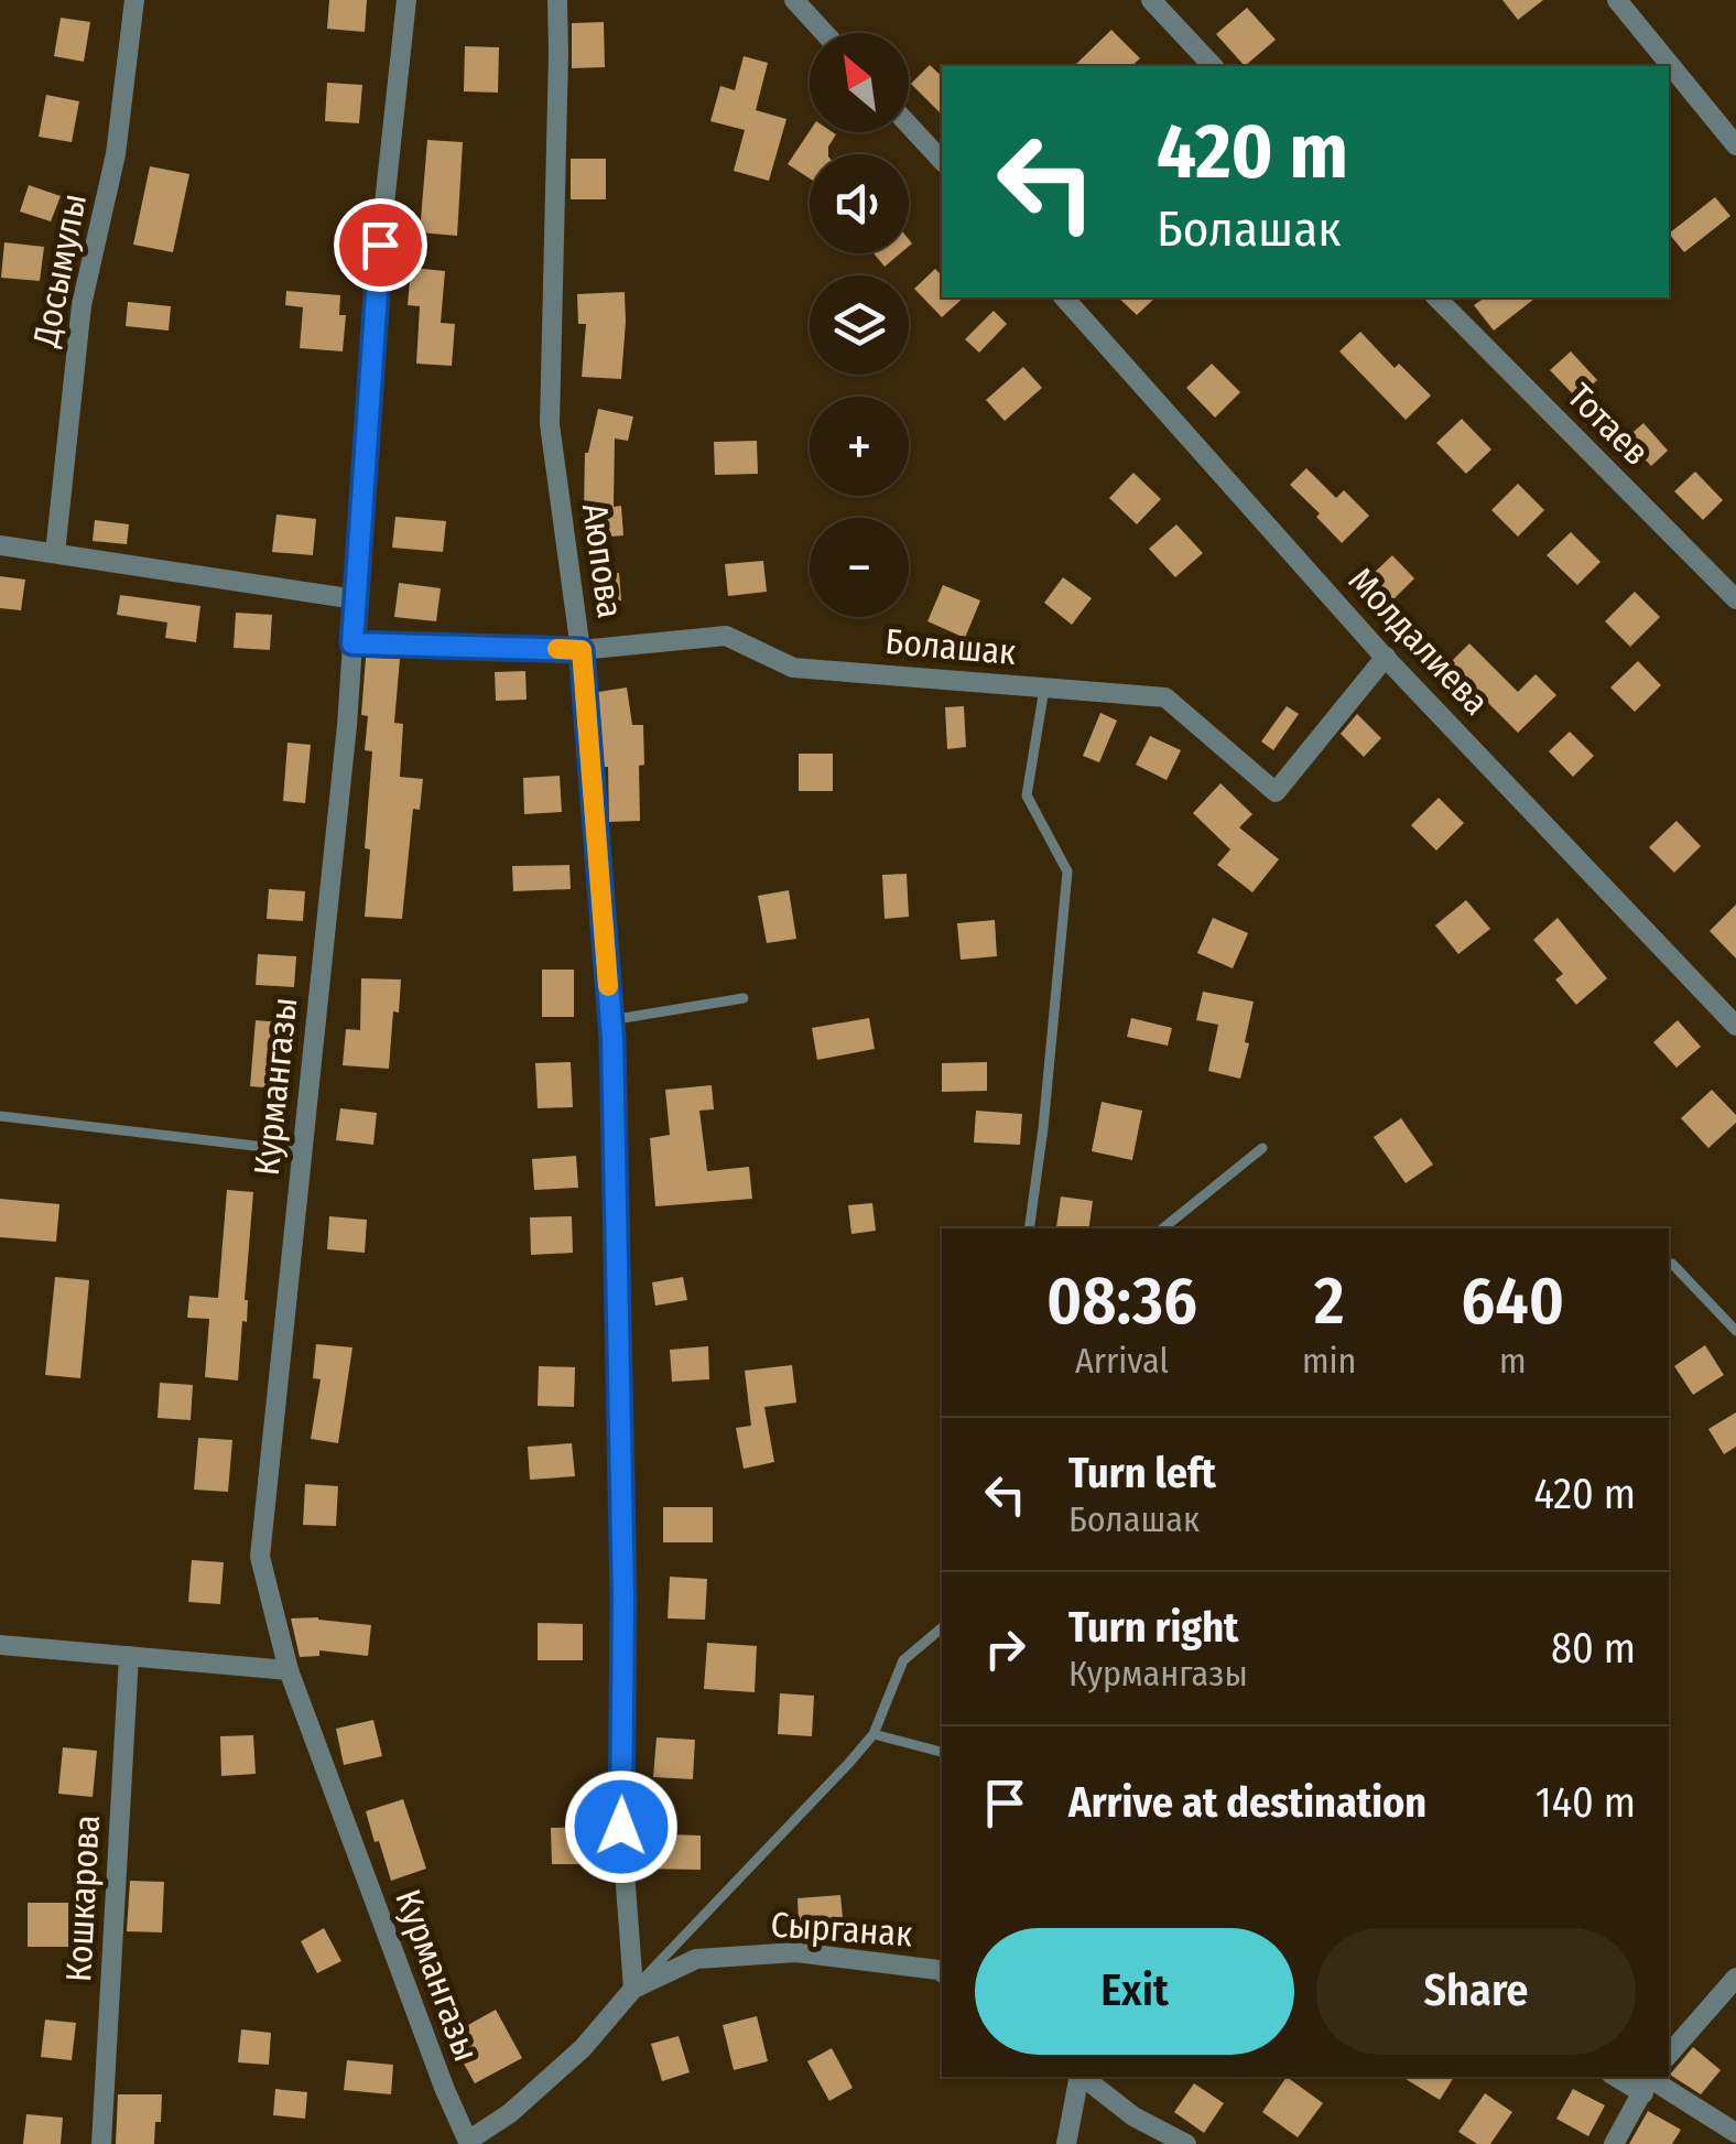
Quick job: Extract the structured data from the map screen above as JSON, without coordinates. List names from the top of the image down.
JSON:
{
  "streets": {
    "street": [
      "Досымулы",
      "Тотаев",
      "Аюпова",
      "Молдалиева",
      "Болашак",
      "Курмангазы",
      "Кошкарова",
      "Сырганак"
    ]
  },
  "crossings": [
    ["Аюпова", "Болашак"],
    ["Аюпова", "Сырганак"],
    ["Молдалиева", "Болашак"],
    ["Болашак", "Курмангазы"],
    ["Курмангазы", "Сырганак"]
  ],
  "north": "top left",
  "page": {
    "map_buttons": ["+", "−"],
    "turn": ["420 m", "Болашак"],
    "eta": [
      "08:36",
      "Arrival",
      "2",
      "min",
      "640",
      "m"
    ],
    "list": [
      {
        "name": "Turn left",
        "note": "Болашак",
        "value": "420 m"
      },
      {
        "name": "Turn right",
        "note": "Курмангазы",
        "value": "80 m"
      },
      {
        "name": "Arrive at destination",
        "value": "140 m"
      }
    ],
    "buttons": ["Exit", "Share"]
  }
}
